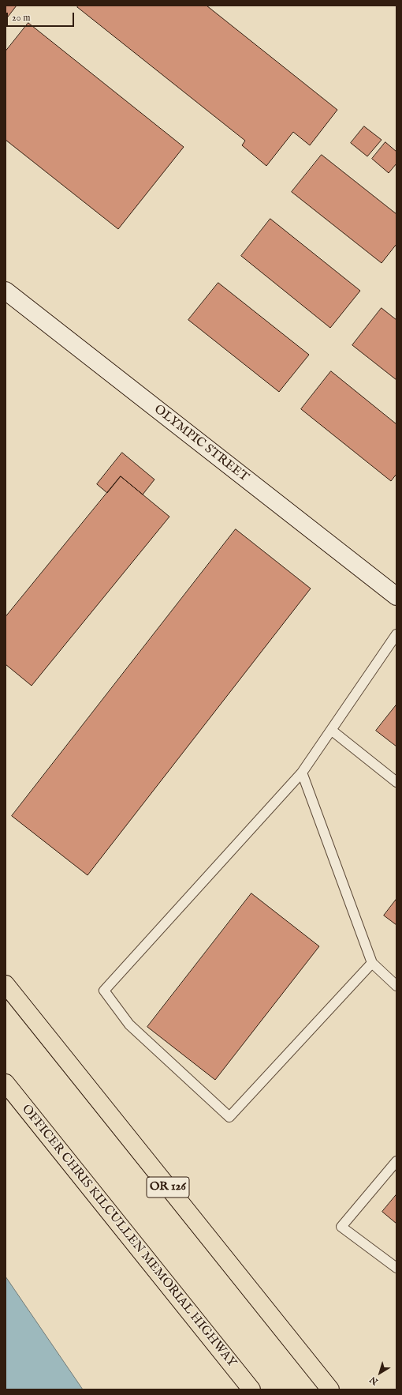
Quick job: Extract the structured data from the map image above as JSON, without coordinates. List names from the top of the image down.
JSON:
{
  "streets": {
    "highway": ["OR 126", "OFFICER CHRIS KILCULLEN MEMORIAL HIGHWAY"],
    "main road": ["OLYMPIC STREET"]
  },
  "scale_bar": "20 m",
  "north": "bottom left"
}
